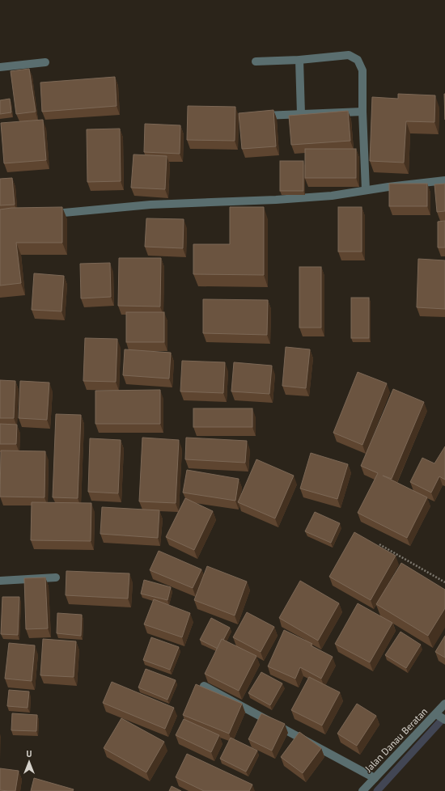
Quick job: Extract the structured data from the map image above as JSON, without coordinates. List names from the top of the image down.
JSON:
{
  "streets": {
    "street": ["Jalan Danau Beratan"]
  },
  "north": "top"
}
